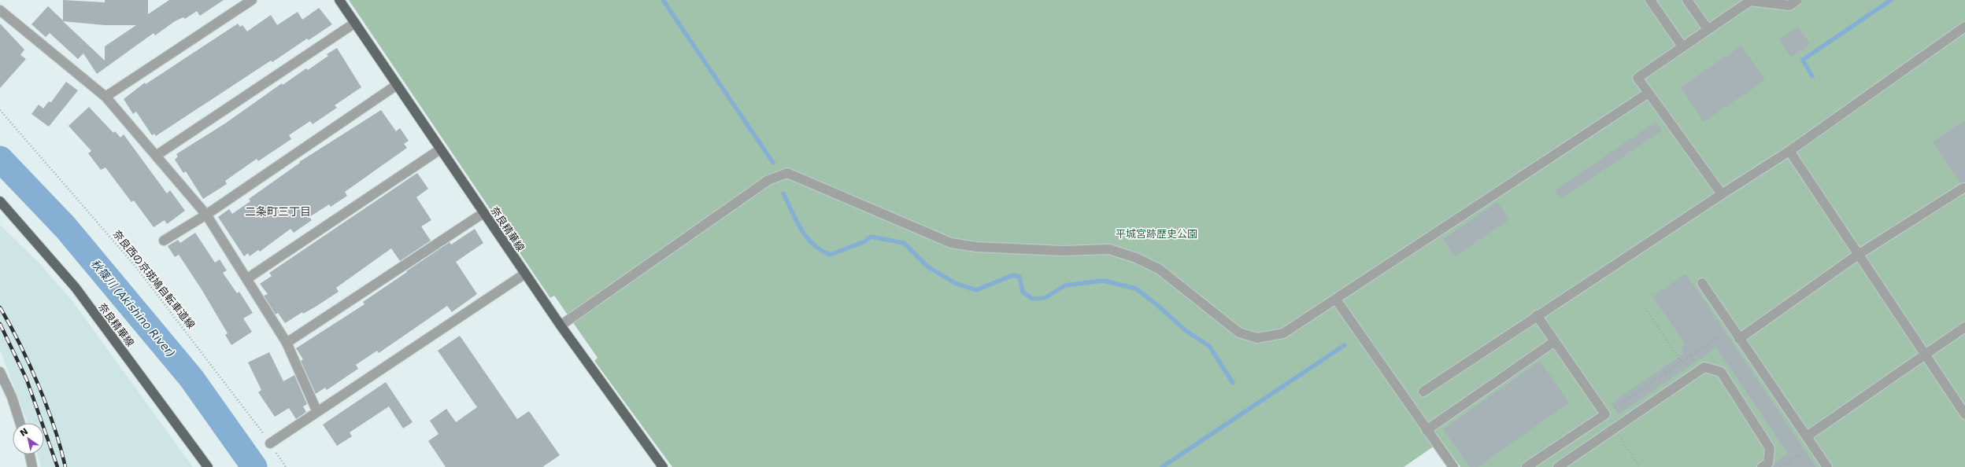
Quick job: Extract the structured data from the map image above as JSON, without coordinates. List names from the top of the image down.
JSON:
{
  "streets": {
    "main road": ["奈良精華線"],
    "path": ["奈良西の京斑鳩自転車道線"]
  },
  "districts": ["二条町三丁目"],
  "water": ["秋篠川 (Akishino River)"],
  "parks": ["平城宮跡歴史公園"],
  "north": "top left"
}
